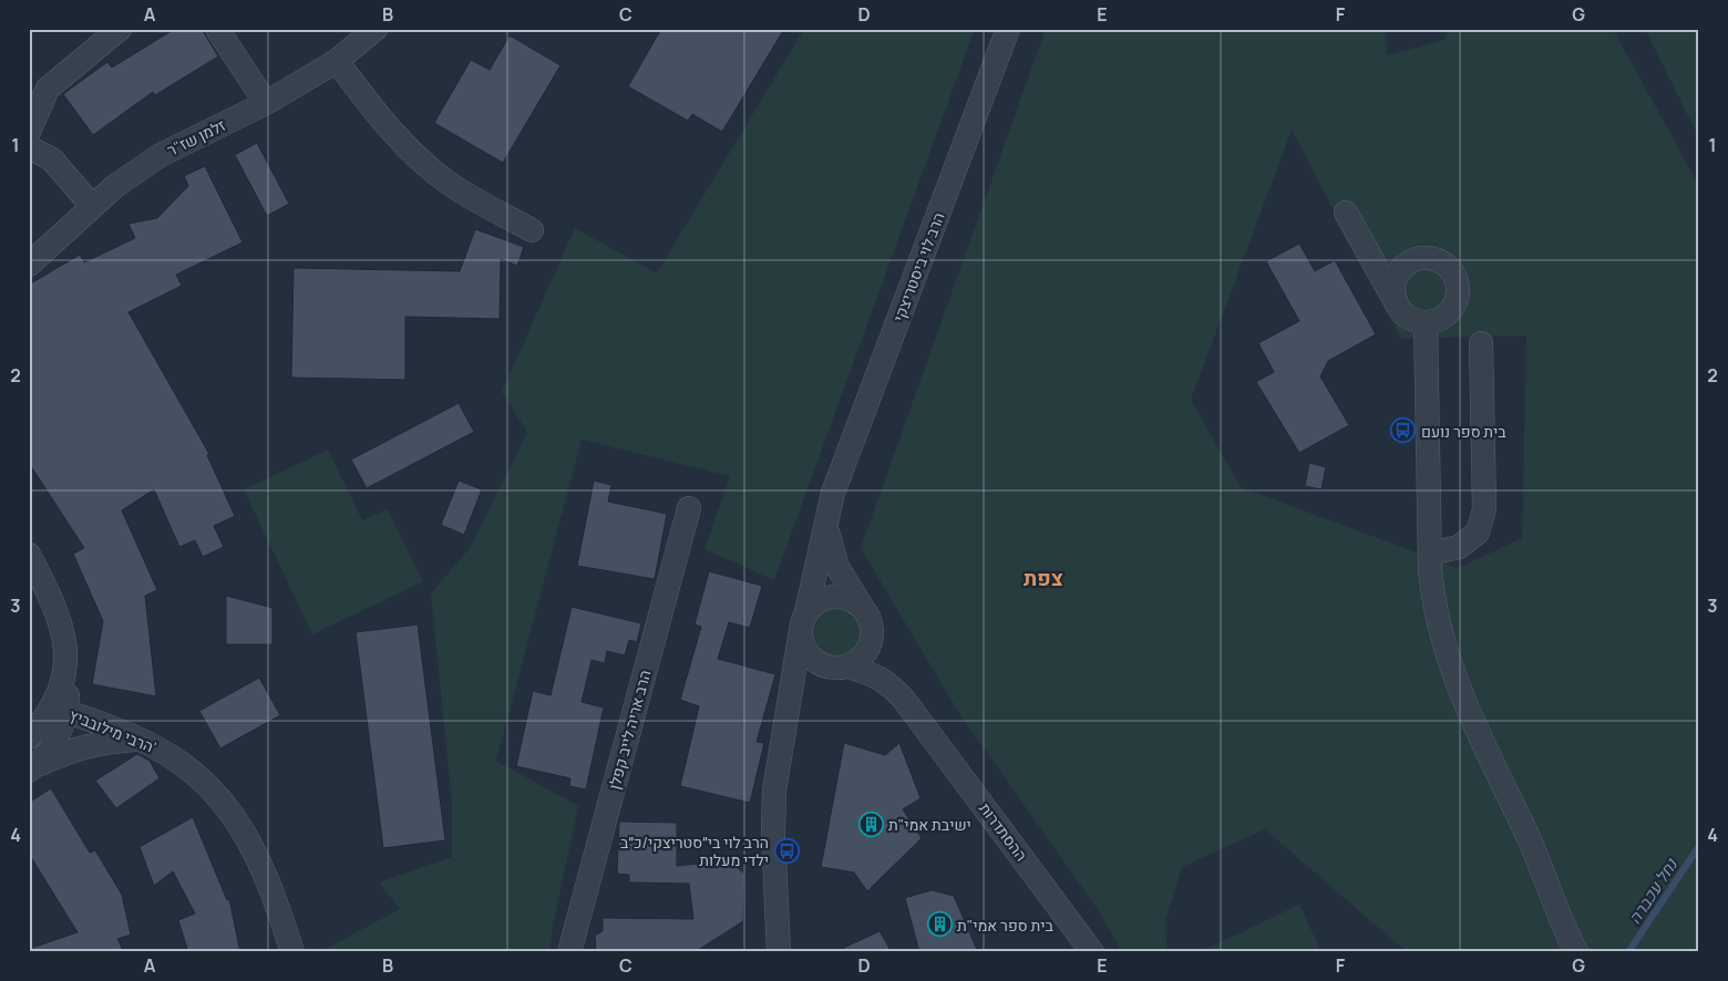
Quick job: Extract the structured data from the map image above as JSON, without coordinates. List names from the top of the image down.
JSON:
{
  "streets": {
    "street": [
      "זלמן שז\"ר",
      "הרב לוי ביסטריצקי",
      "הרב אריה לייב קפלן",
      "הרבי מילובביץ'",
      "ההסתדרות"
    ]
  },
  "crossings": [
    ["הרב לוי ביסטריצקי", "ההסתדרות"]
  ],
  "districts": ["צפת"],
  "water": ["נחל עכברה"],
  "places": {
    "bus stop": ["בית ספר נועם", "הרב לוי בי״סטריצקי/כ״ב ילדי מעלות"],
    "building": ["ישיבת אמי\"ת", "בית ספר אמי\"ת"]
  },
  "grid": {
    "columns": [
      "A",
      "B",
      "C",
      "D",
      "E",
      "F",
      "G"
    ],
    "rows": [
      "1",
      "2",
      "3",
      "4"
    ]
  }
}
